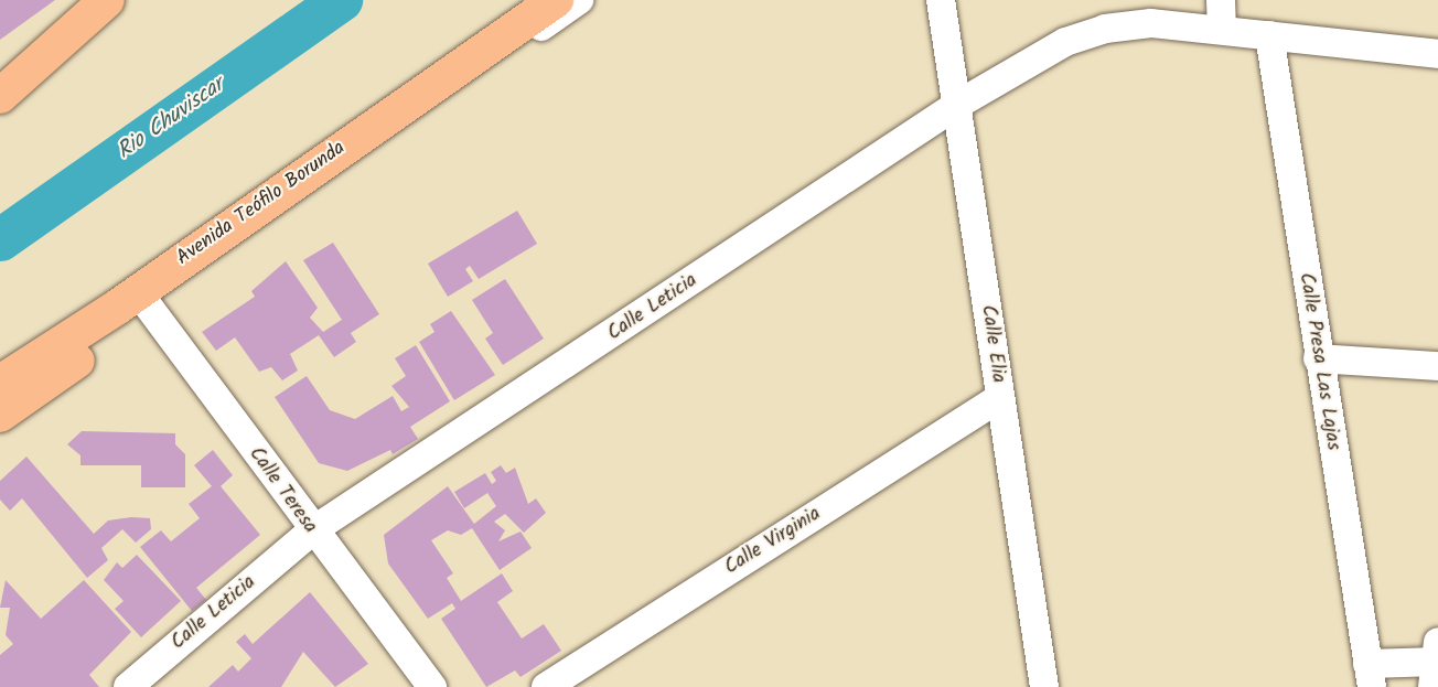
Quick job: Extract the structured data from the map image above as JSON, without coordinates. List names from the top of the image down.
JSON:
{
  "streets": {
    "main road": ["Avenida Teófilo Borunda"],
    "street": [
      "Calle Leticia",
      "Calle Elia",
      "Calle Presa Las Lajas",
      "Calle Teresa",
      "Calle Virginia"
    ]
  },
  "crossings": [
    ["Avenida Teófilo Borunda", "Calle Teresa"],
    ["Calle Leticia", "Calle Elia"],
    ["Calle Leticia", "Calle Presa Las Lajas"],
    ["Calle Leticia", "Calle Teresa"],
    ["Calle Elia", "Calle Virginia"]
  ],
  "water": ["Rio Chuviscar"]
}
